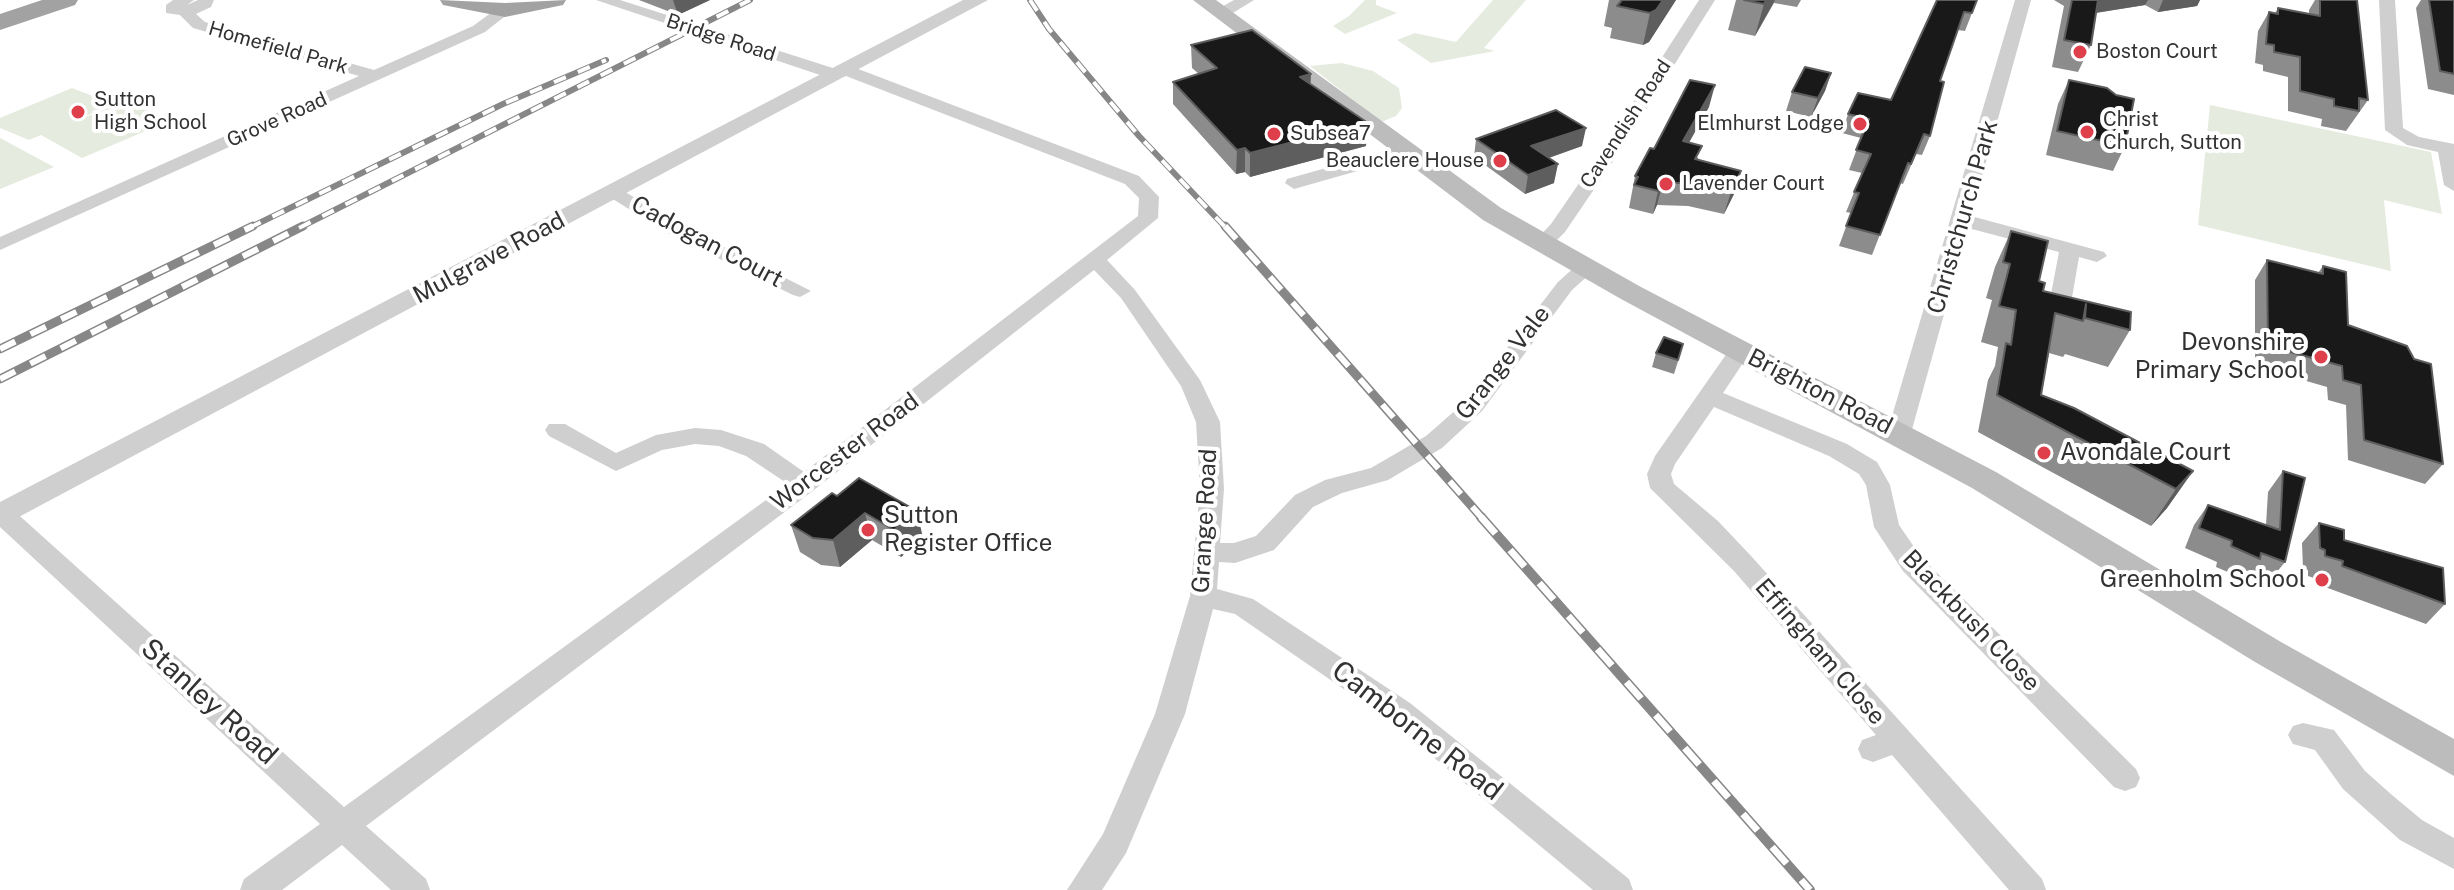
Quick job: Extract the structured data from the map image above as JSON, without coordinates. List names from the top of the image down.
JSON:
{
  "streets": {
    "highway": ["Grove Road"],
    "main road": ["Brighton Road"],
    "street": [
      "Bridge Road",
      "Homefield Park",
      "Cavendish Road",
      "Christchurch Park",
      "Cadogan Court",
      "Mulgrave Road",
      "Grange Vale",
      "Worcester Road",
      "Grange Road",
      "Blackbush Close",
      "Effingham Close",
      "Stanley Road",
      "Camborne Road"
    ]
  },
  "crossings": [
    ["Bridge Road", "Mulgrave Road"],
    ["Bridge Road", "Worcester Road"],
    ["Homefield Park", "Grove Road"],
    ["Cavendish Road", "Brighton Road"],
    ["Christchurch Park", "Brighton Road"],
    ["Cadogan Court", "Mulgrave Road"],
    ["Mulgrave Road", "Worcester Road"],
    ["Mulgrave Road", "Stanley Road"],
    ["Grange Vale", "Brighton Road"],
    ["Grange Vale", "Grange Road"],
    ["Brighton Road", "Effingham Close"],
    ["Worcester Road", "Grange Road"],
    ["Worcester Road", "Stanley Road"],
    ["Grange Road", "Camborne Road"],
    ["Blackbush Close", "Effingham Close"]
  ],
  "places": [
    "Boston Court",
    "Sutton High School",
    "Elmhurst Lodge",
    "Christ Church, Sutton",
    "Subsea7",
    "Beauclere House",
    "Lavender Court",
    "Devonshire Primary School",
    "Avondale Court",
    "Sutton Register Office",
    "Greenholm School"
  ]
}
